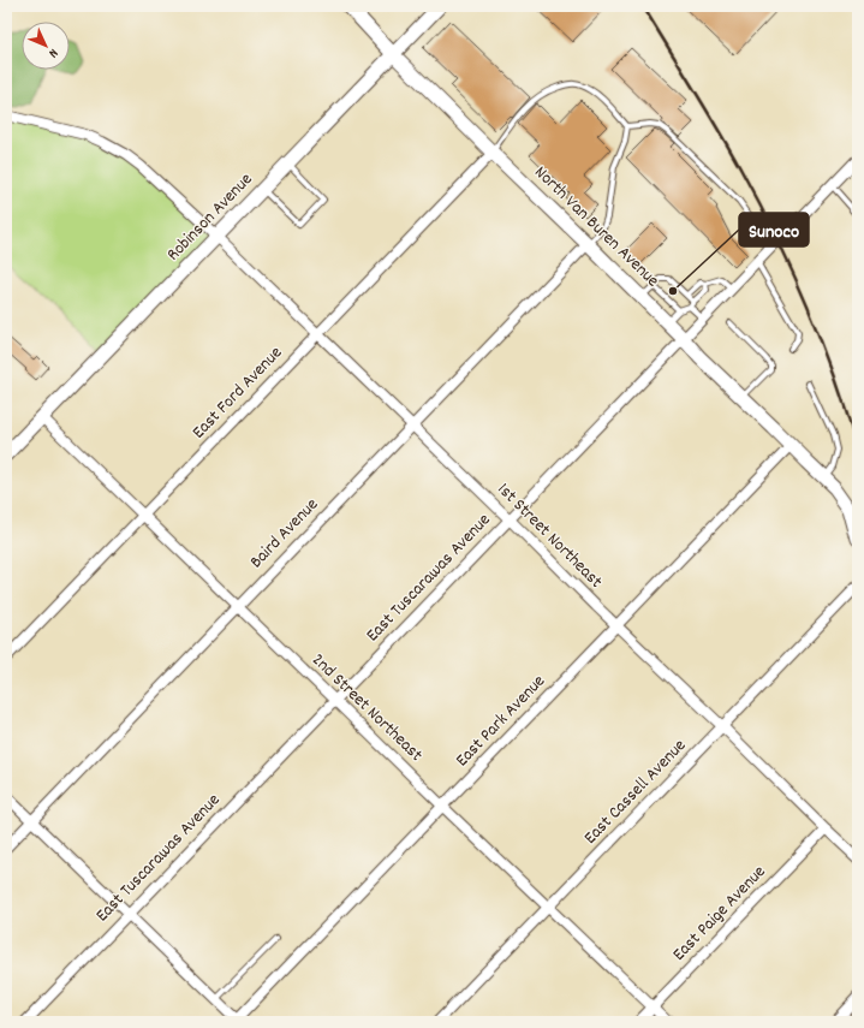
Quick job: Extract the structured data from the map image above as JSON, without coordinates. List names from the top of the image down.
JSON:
{
  "streets": {
    "main road": ["Robinson Avenue", "North Van Buren Avenue"],
    "street": [
      "East Ford Avenue",
      "Baird Avenue",
      "1st Street Northeast",
      "East Tuscarawas Avenue",
      "2nd Street Northeast",
      "East Park Avenue",
      "East Cassell Avenue",
      "East Paige Avenue"
    ]
  },
  "crossings": [
    ["Robinson Avenue", "North Van Buren Avenue"],
    ["Robinson Avenue", "1st Street Northeast"],
    ["Robinson Avenue", "2nd Street Northeast"],
    ["North Van Buren Avenue", "East Ford Avenue"],
    ["North Van Buren Avenue", "Baird Avenue"],
    ["North Van Buren Avenue", "East Tuscarawas Avenue"],
    ["North Van Buren Avenue", "East Park Avenue"],
    ["East Ford Avenue", "1st Street Northeast"],
    ["East Ford Avenue", "2nd Street Northeast"],
    ["Baird Avenue", "1st Street Northeast"],
    ["Baird Avenue", "2nd Street Northeast"],
    ["1st Street Northeast", "East Tuscarawas Avenue"],
    ["1st Street Northeast", "East Park Avenue"],
    ["1st Street Northeast", "East Cassell Avenue"],
    ["1st Street Northeast", "East Paige Avenue"],
    ["East Tuscarawas Avenue", "2nd Street Northeast"],
    ["2nd Street Northeast", "East Park Avenue"],
    ["2nd Street Northeast", "East Cassell Avenue"],
    ["2nd Street Northeast", "East Paige Avenue"]
  ],
  "places": ["Sunoco"],
  "north": "bottom right"
}
